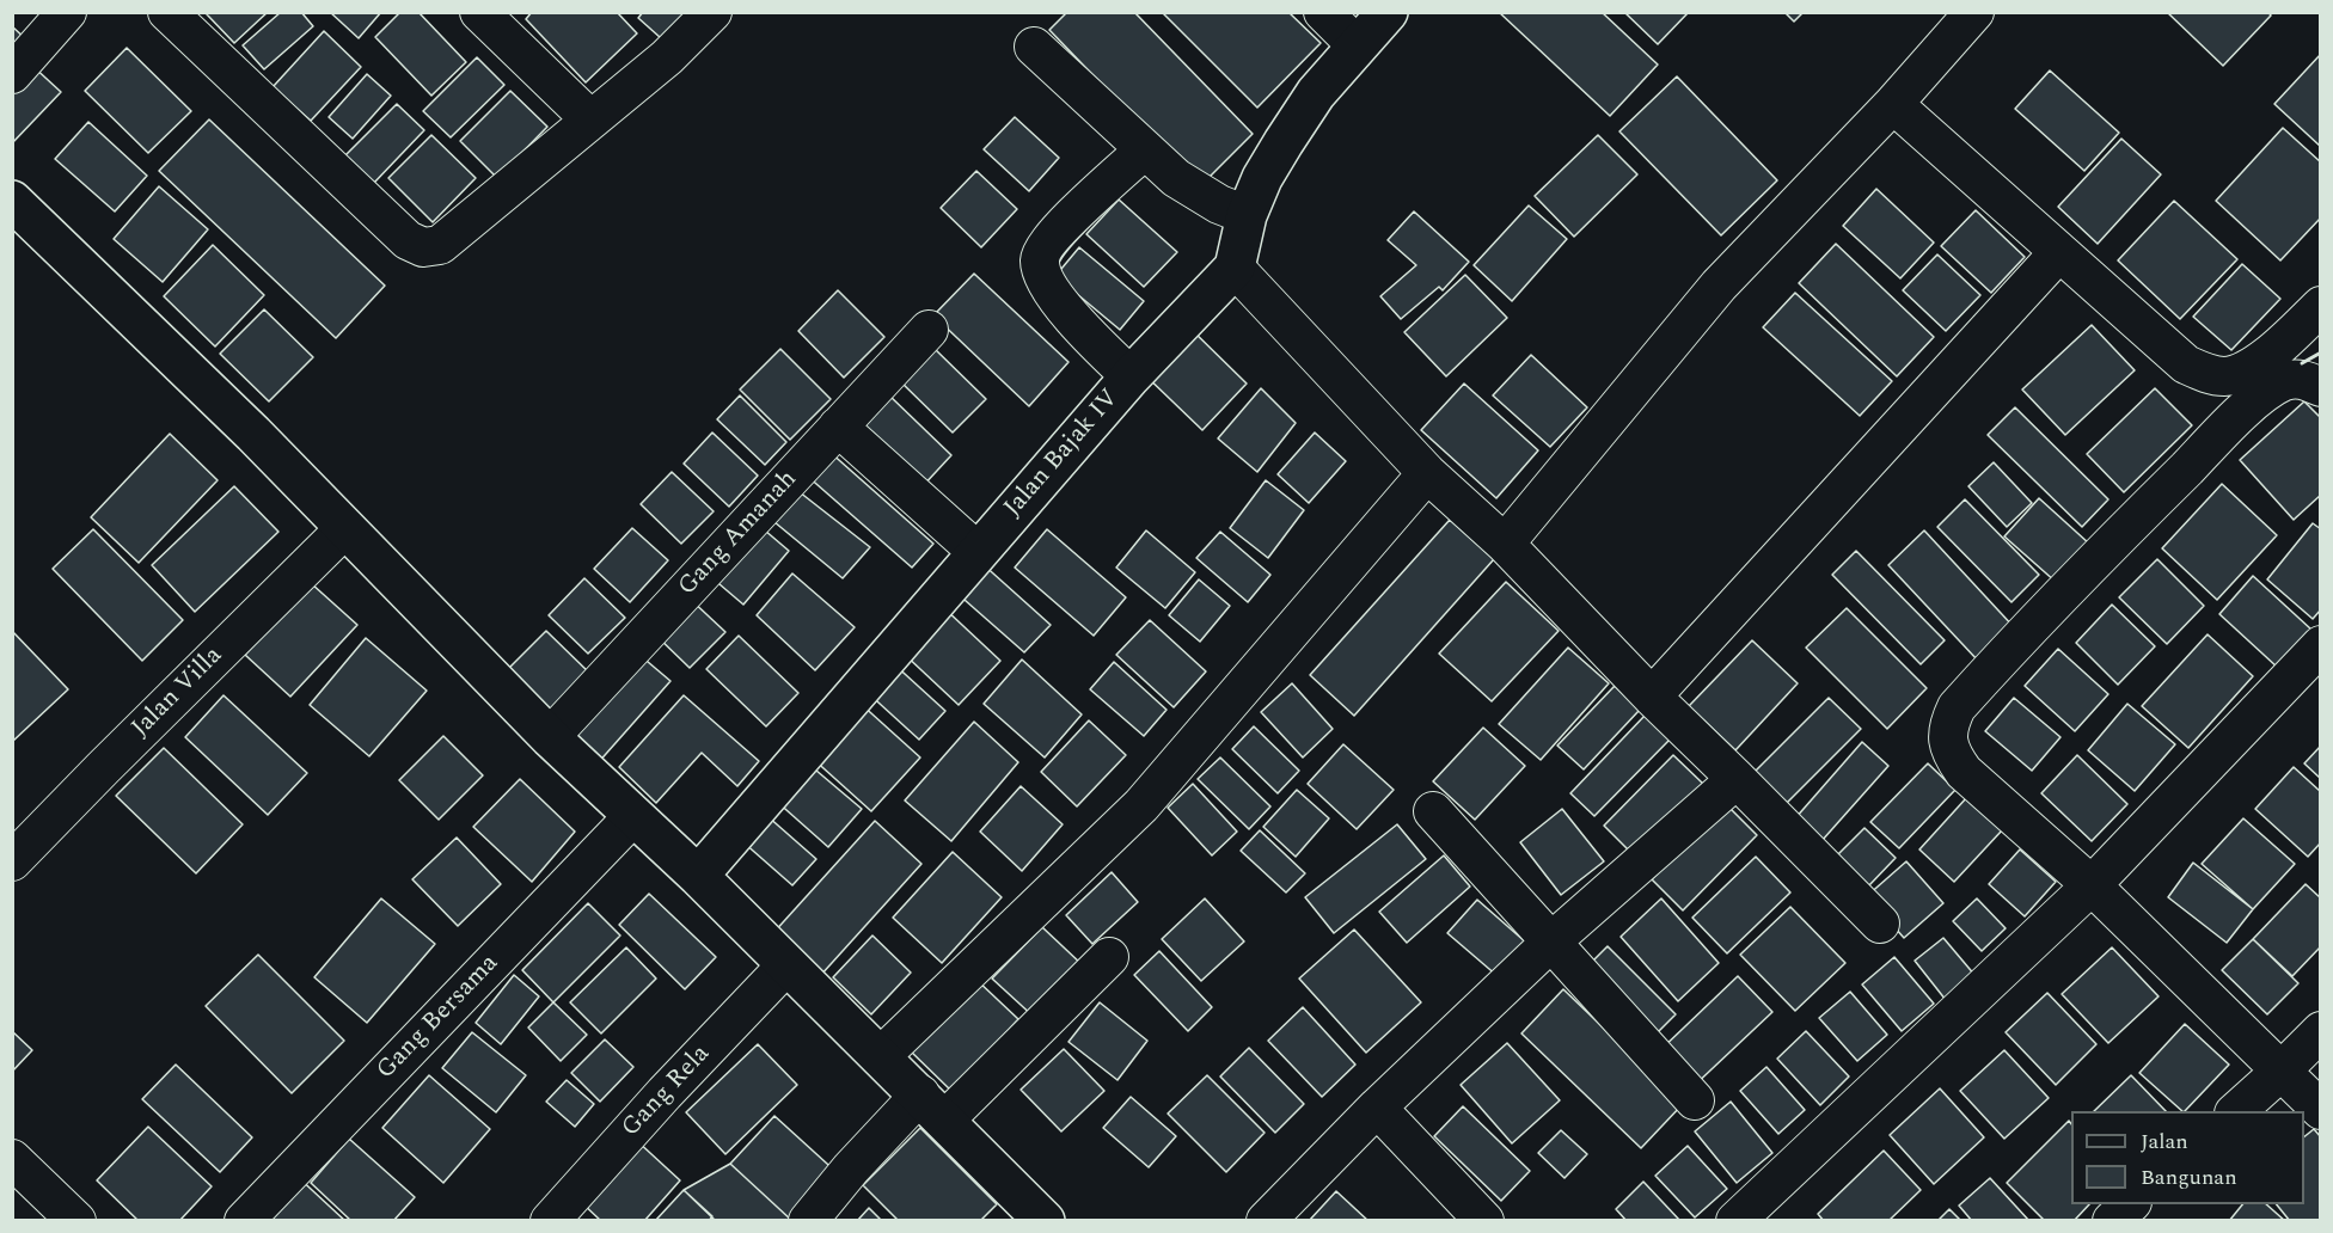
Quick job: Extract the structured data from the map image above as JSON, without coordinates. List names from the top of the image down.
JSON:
{
  "streets": {
    "street": [
      "Jalan Bajak IV",
      "Gang Amanah",
      "Jalan Villa",
      "Gang Bersama",
      "Gang Rela"
    ]
  },
  "legend": ["Jalan", "Bangunan"]
}
